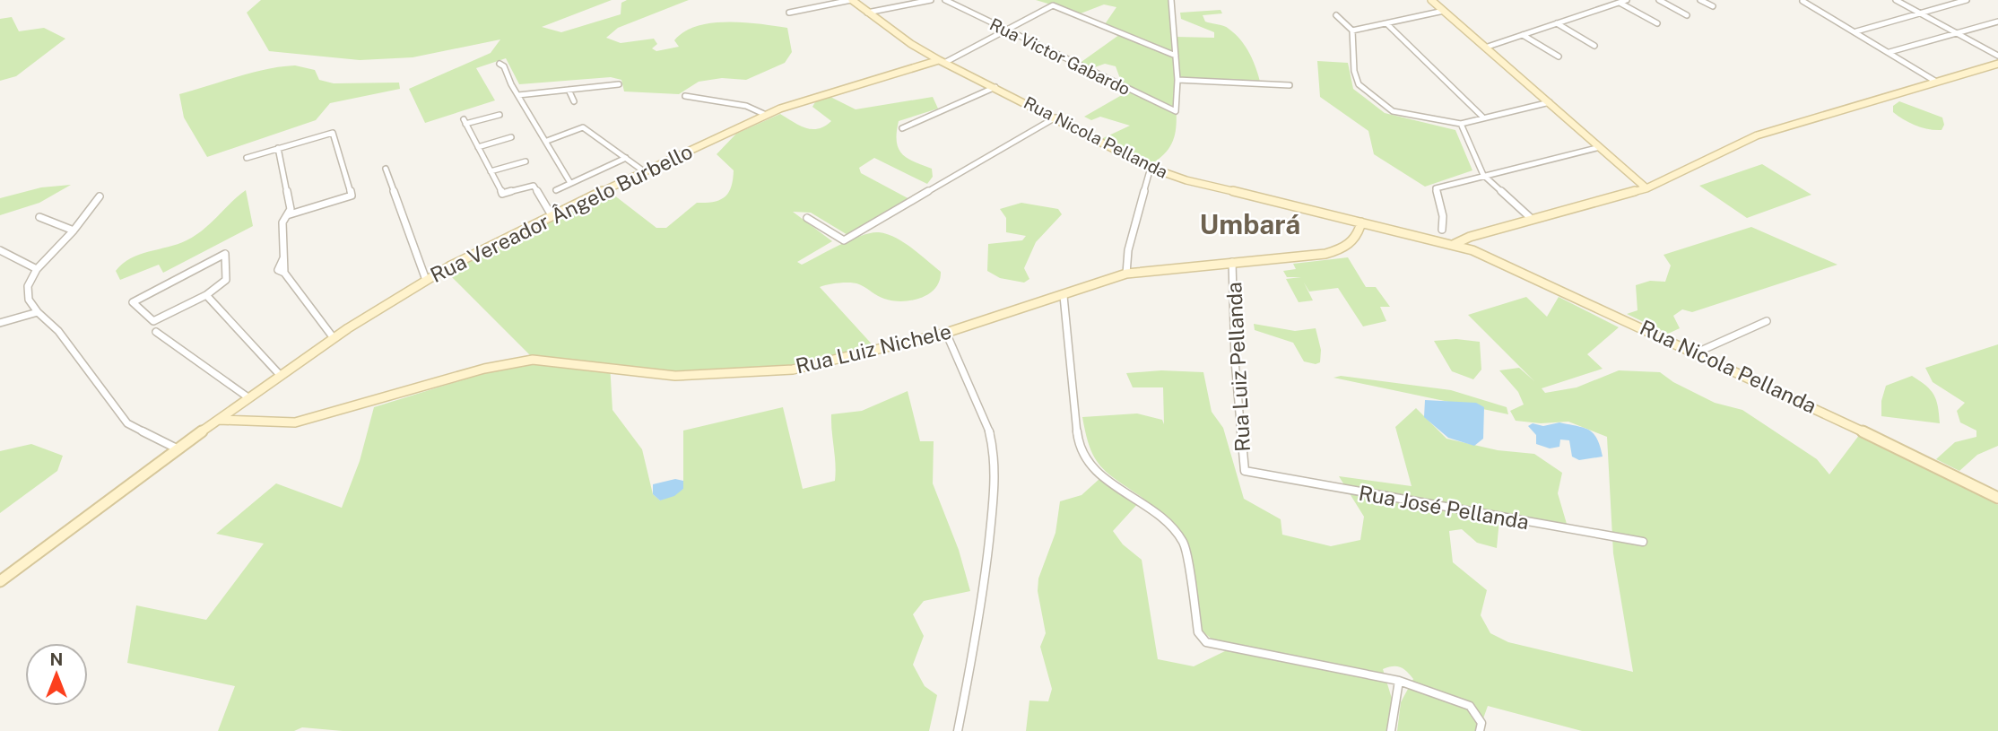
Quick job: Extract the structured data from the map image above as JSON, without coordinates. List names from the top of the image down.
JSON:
{
  "streets": {
    "main road": ["Rua Nicola Pellanda", "Rua Vereador Ângelo Burbello", "Rua Luiz Nichele"],
    "street": ["Rua Victor Gabardo", "Rua Luiz Pellanda", "Rua José Pellanda"]
  },
  "crossings": [
    ["Rua Nicola Pellanda", "Rua Vereador Ângelo Burbello"],
    ["Rua Nicola Pellanda", "Rua Luiz Nichele"],
    ["Rua Vereador Ângelo Burbello", "Rua Luiz Nichele"],
    ["Rua Luiz Nichele", "Rua Luiz Pellanda"],
    ["Rua Luiz Pellanda", "Rua José Pellanda"]
  ],
  "districts": ["Umbará"],
  "north": "top"
}
